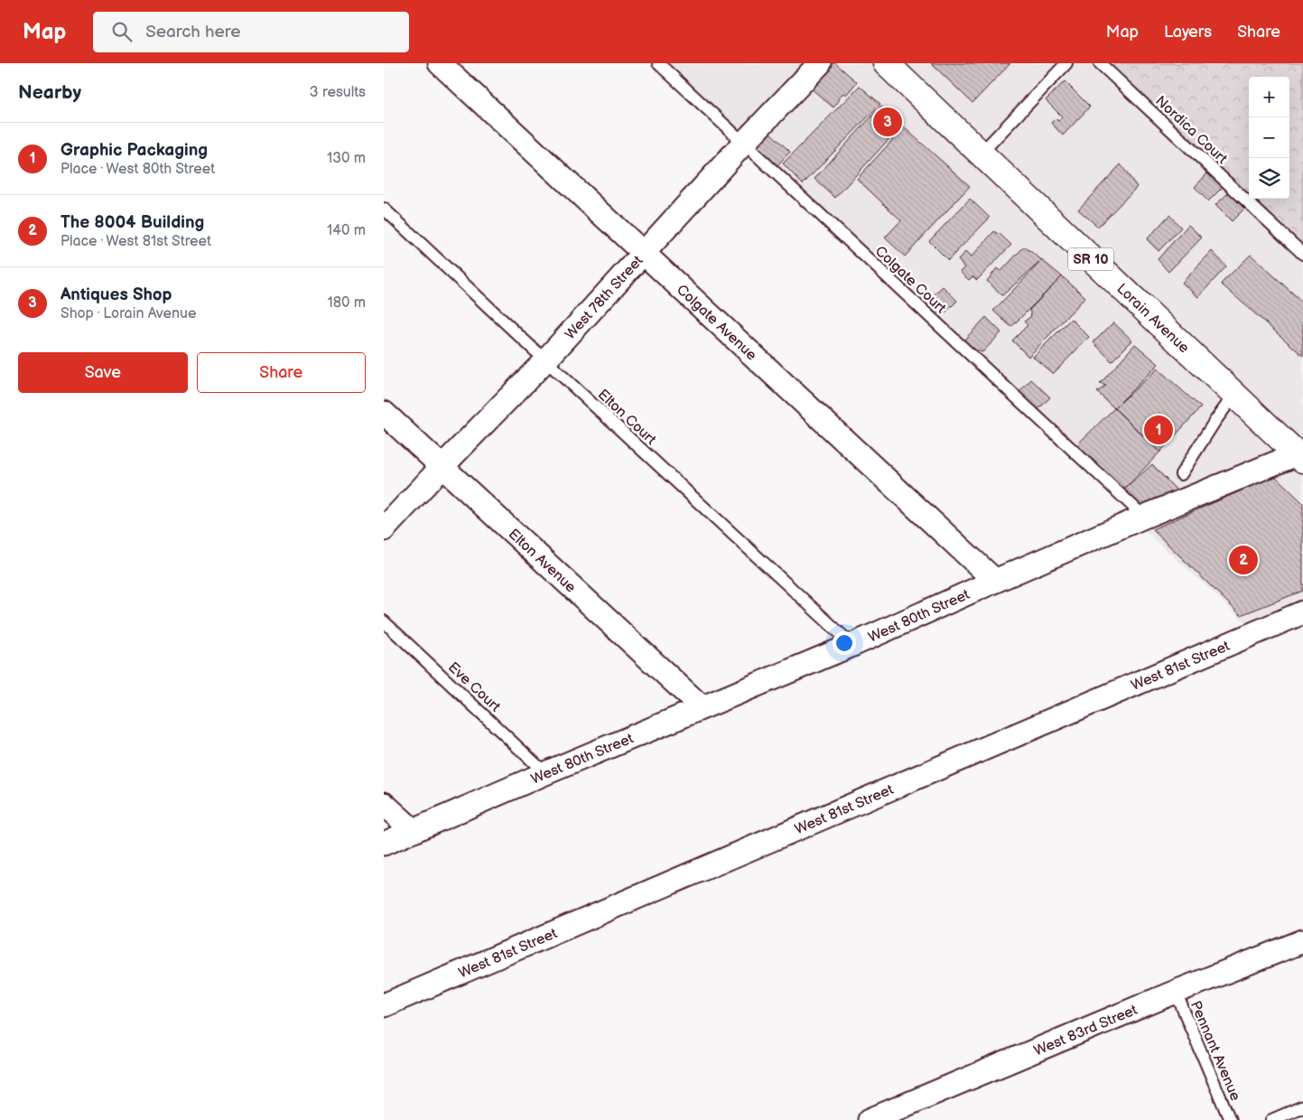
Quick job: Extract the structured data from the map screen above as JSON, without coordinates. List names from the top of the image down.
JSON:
{
  "streets": {
    "main road": ["SR 10", "Lorain Avenue"],
    "street": [
      "West 78th Street",
      "Colgate Avenue",
      "Elton Avenue",
      "West 80th Street",
      "West 81st Street",
      "West 83rd Street"
    ],
    "lane": [
      "Nordica Court",
      "Colgate Court",
      "Elton Court",
      "Eve Court",
      "Pennant Avenue"
    ]
  },
  "crossings": [
    ["Colgate Court", "West 78th Street"],
    ["Colgate Court", "West 80th Street"],
    ["West 78th Street", "Colgate Avenue"],
    ["West 78th Street", "Elton Court"],
    ["West 78th Street", "Elton Avenue"],
    ["Lorain Avenue", "West 80th Street"],
    ["Colgate Avenue", "West 80th Street"],
    ["Elton Court", "West 80th Street"],
    ["Elton Avenue", "West 80th Street"],
    ["West 80th Street", "Eve Court"],
    ["West 83rd Street", "Pennant Avenue"]
  ],
  "page": {
    "header": "Map",
    "search": "Search here",
    "nav": ["Map", "Layers", "Share"],
    "heading": ["Nearby", "3 results"],
    "map_buttons": ["+", "−"],
    "pins": ["3", "1", "2"],
    "list": [
      {
        "mark": "1",
        "name": "Graphic Packaging",
        "note": "Place · West 80th Street",
        "value": "130 m"
      },
      {
        "mark": "2",
        "name": "The 8004 Building",
        "note": "Place · West 81st Street",
        "value": "140 m"
      },
      {
        "mark": "3",
        "name": "Antiques Shop",
        "note": "Shop · Lorain Avenue",
        "value": "180 m"
      }
    ],
    "buttons": ["Save", "Share"]
  }
}
